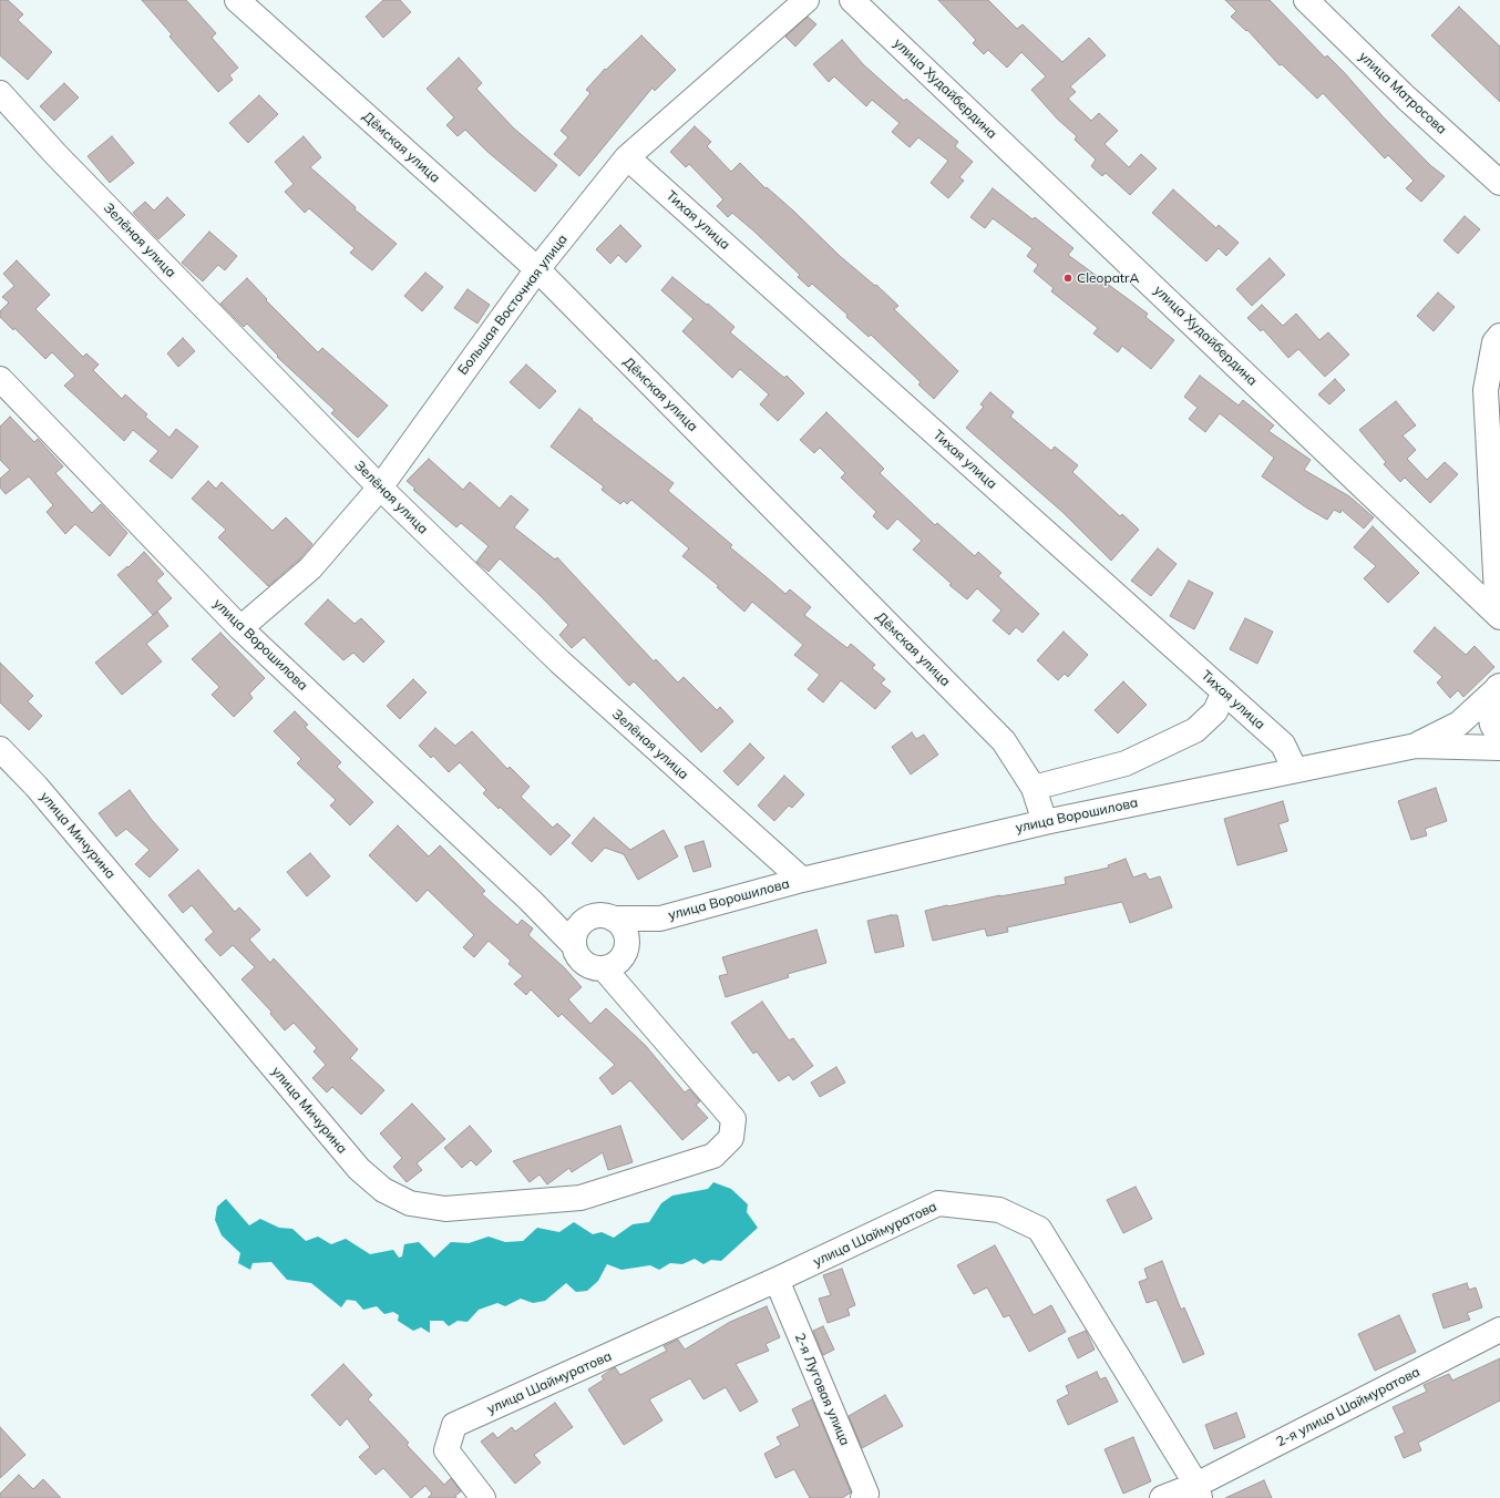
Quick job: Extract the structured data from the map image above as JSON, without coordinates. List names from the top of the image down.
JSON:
{
  "streets": {
    "street": [
      "улица Худайбердина",
      "улица Матросова",
      "Дёмская улица",
      "Тихая улица",
      "Зелёная улица",
      "Большая Восточная улица",
      "улица Ворошилова",
      "улица Мичурина",
      "улица Шаймуратова",
      "2-я Луговая улица",
      "2-я улица Шаймуратова"
    ]
  },
  "crossings": [
    ["Дёмская улица", "Большая Восточная улица"],
    ["Дёмская улица", "улица Ворошилова"],
    ["Тихая улица", "Большая Восточная улица"],
    ["Тихая улица", "улица Ворошилова"],
    ["Зелёная улица", "Большая Восточная улица"],
    ["Зелёная улица", "улица Ворошилова"],
    ["Большая Восточная улица", "улица Ворошилова"],
    ["улица Ворошилова", "улица Мичурина"],
    ["улица Шаймуратова", "2-я Луговая улица"],
    ["улица Шаймуратова", "2-я улица Шаймуратова"]
  ],
  "places": ["CleopatrA"]
}
